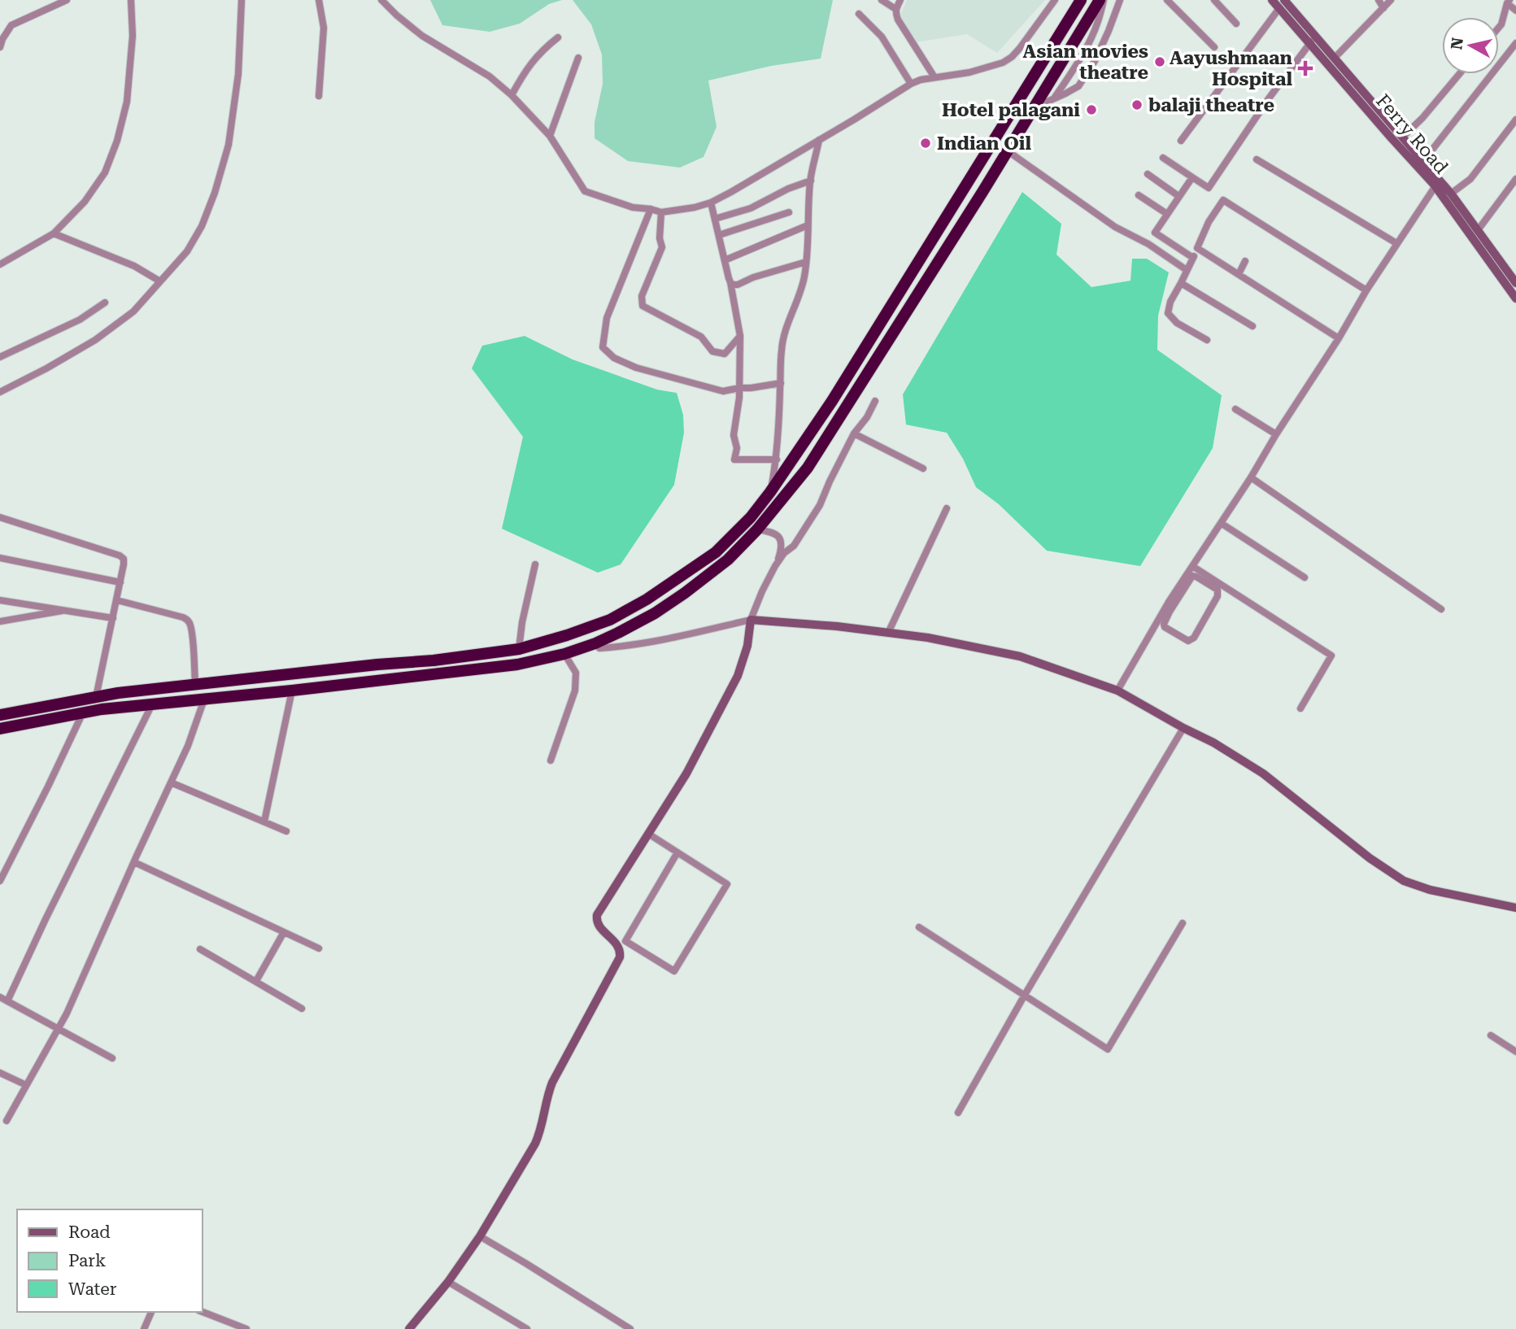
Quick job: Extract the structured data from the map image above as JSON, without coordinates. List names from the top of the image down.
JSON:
{
  "streets": {
    "street": ["Ferry Road"]
  },
  "places": {
    "other": [
      "Asian movies theatre",
      "balaji theatre",
      "Hotel palagani",
      "Indian Oil"
    ],
    "health": ["Aayushmaan Hospital"]
  },
  "legend": ["Road", "Park", "Water"],
  "north": "left"
}
